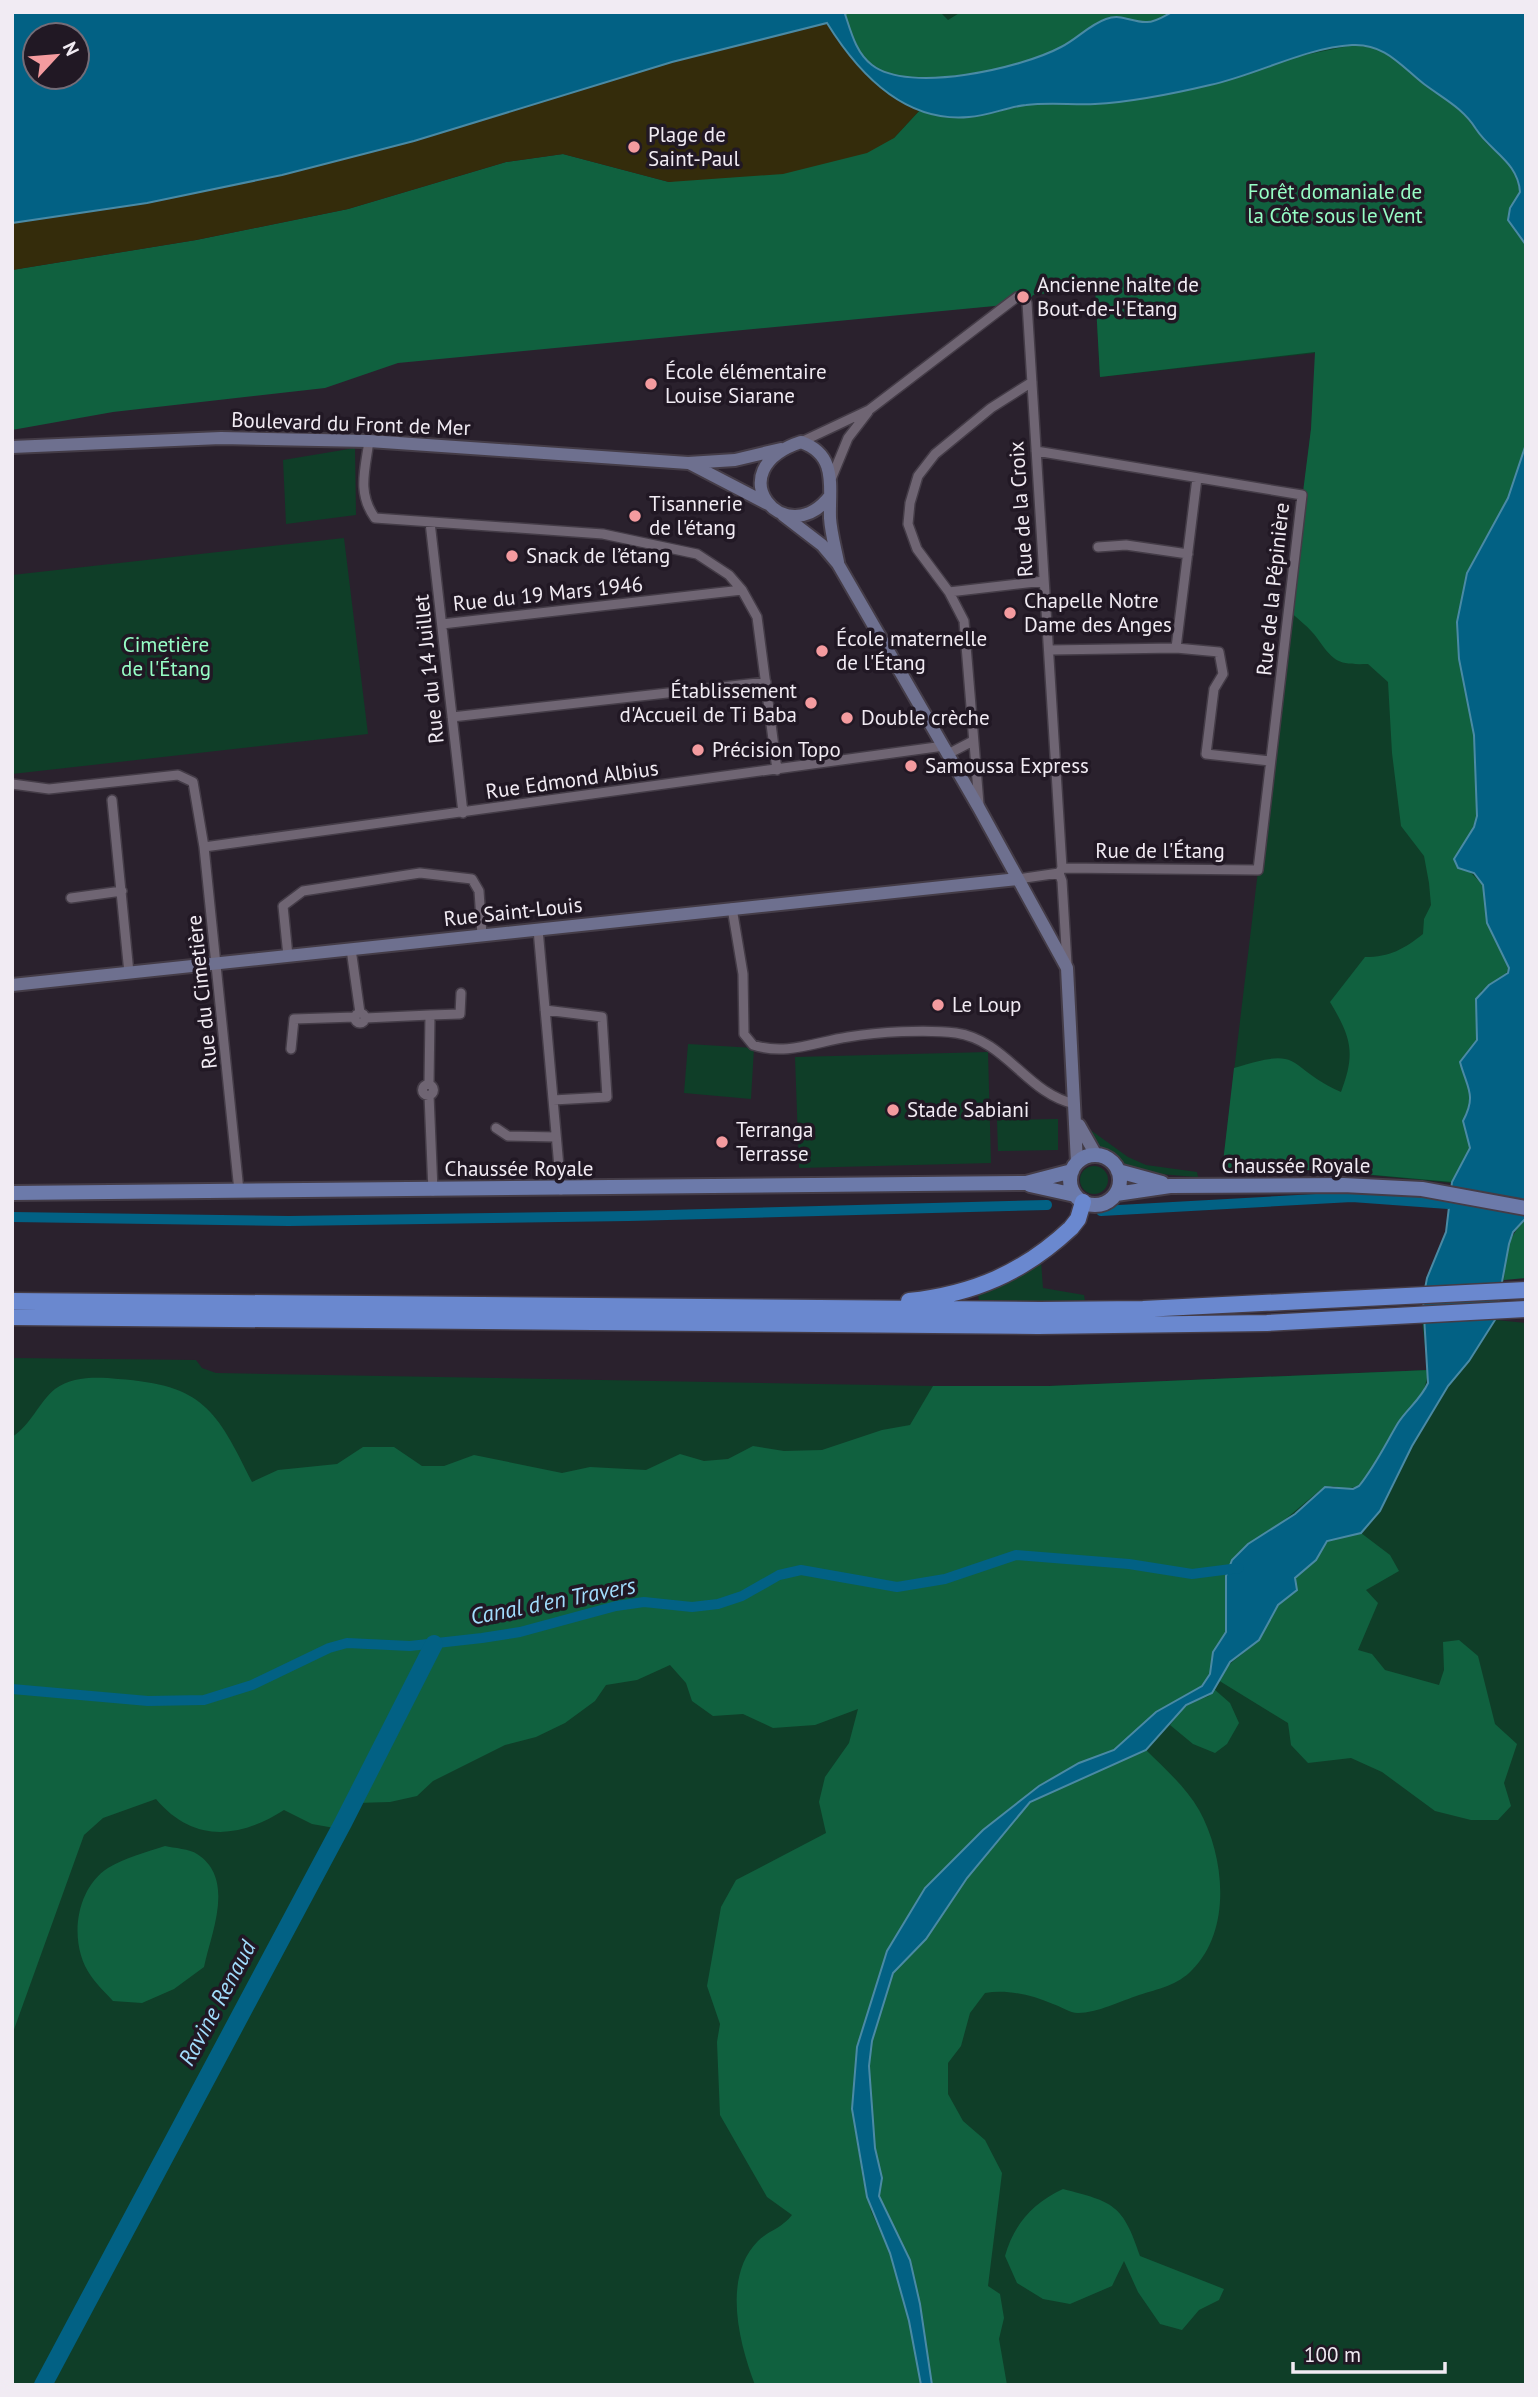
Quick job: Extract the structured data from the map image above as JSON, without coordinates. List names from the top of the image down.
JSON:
{
  "streets": {
    "main road": [
      "Boulevard du Front de Mer",
      "Rue de la Croix",
      "Rue Saint-Louis",
      "Chaussée Royale"
    ],
    "street": [
      "Rue de la Pépinière",
      "Rue du 19 Mars 1946",
      "Rue du 14 Juillet",
      "Rue Edmond Albius",
      "Rue de l'Étang",
      "Rue du Cimetière"
    ]
  },
  "crossings": [
    ["Boulevard du Front de Mer", "Rue de la Croix"],
    ["Rue de la Croix", "Rue de la Pépinière"],
    ["Rue de la Croix", "Rue de l'Étang"],
    ["Rue de la Croix", "Chaussée Royale"],
    ["Rue de la Pépinière", "Rue de l'Étang"],
    ["Rue du 19 Mars 1946", "Rue du 14 Juillet"],
    ["Rue du 14 Juillet", "Rue Edmond Albius"],
    ["Rue Edmond Albius", "Rue du Cimetière"],
    ["Rue de l'Étang", "Rue Saint-Louis"],
    ["Rue Saint-Louis", "Rue du Cimetière"],
    ["Rue du Cimetière", "Chaussée Royale"]
  ],
  "water": ["Canal d'en Travers", "Ravine Renaud"],
  "parks": ["Forêt domaniale de la Côte sous le Vent", "Cimetière de l'Étang"],
  "places": [
    "Plage de Saint-Paul",
    "Ancienne halte de Bout-de-l'Etang",
    "École élémentaire Louise Siarane",
    "Tisannerie de l'étang",
    "Snack de l’étang",
    "Chapelle Notre Dame des Anges",
    "École maternelle de l'Étang",
    "Établissement d'Accueil de Ti Baba",
    "Double crèche",
    "Précision Topo",
    "Samoussa Express",
    "Le Loup",
    "Stade Sabiani",
    "Terranga Terrasse"
  ],
  "scale_bar": "100 m",
  "north": "top right"
}
